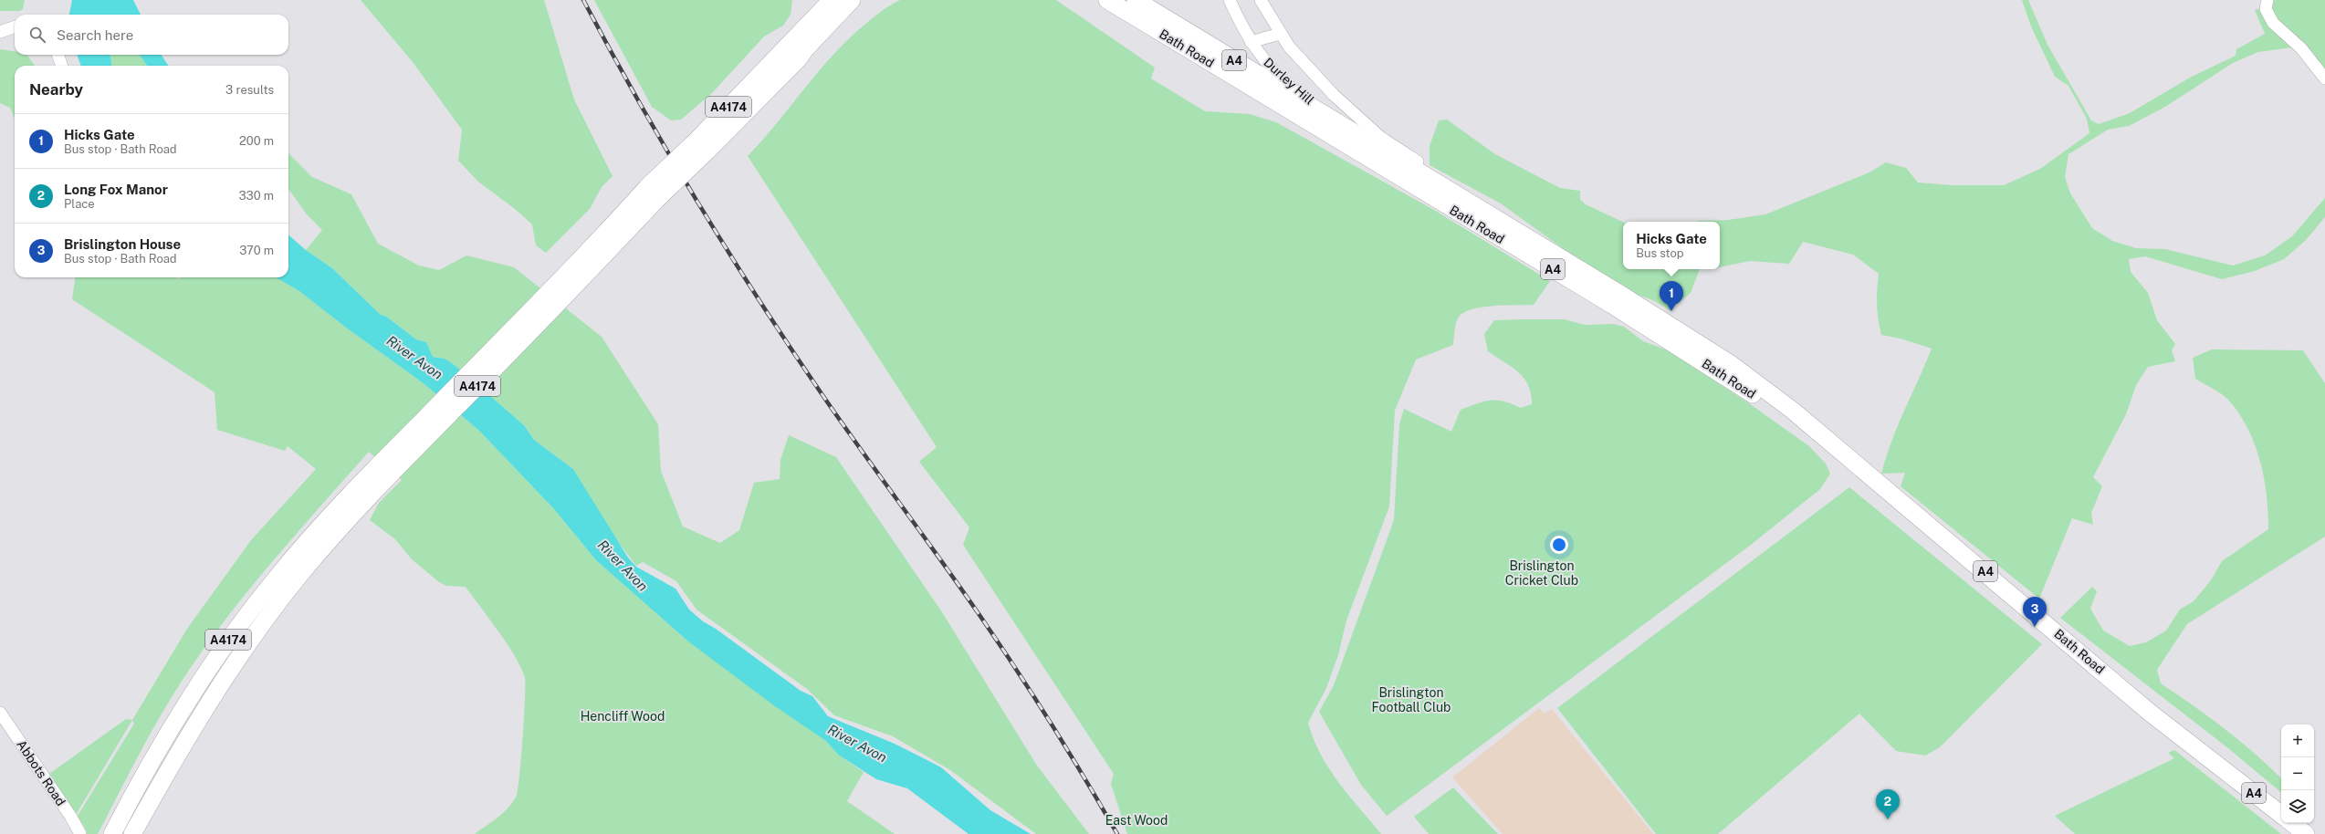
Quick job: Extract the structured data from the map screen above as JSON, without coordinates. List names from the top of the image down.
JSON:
{
  "streets": {
    "highway": ["Bath Road", "A4", "A4174"],
    "street": ["Durley Hill", "Abbots Road"]
  },
  "crossings": [
    ["Bath Road", "Durley Hill"]
  ],
  "water": ["River Avon"],
  "parks": [
    "Brislington Cricket Club",
    "Brislington Football Club",
    "Hencliff Wood",
    "East Wood"
  ],
  "page": {
    "search": "Search here",
    "heading": ["Nearby", "3 results"],
    "list": [
      {
        "mark": "1",
        "name": "Hicks Gate",
        "note": "Bus stop · Bath Road",
        "value": "200 m"
      },
      {
        "mark": "2",
        "name": "Long Fox Manor",
        "note": "Place",
        "value": "330 m"
      },
      {
        "mark": "3",
        "name": "Brislington House",
        "note": "Bus stop · Bath Road",
        "value": "370 m"
      }
    ],
    "popup": ["Hicks Gate", "Bus stop"],
    "pins": ["1", "3", "2"],
    "map_buttons": ["+", "−"]
  }
}
